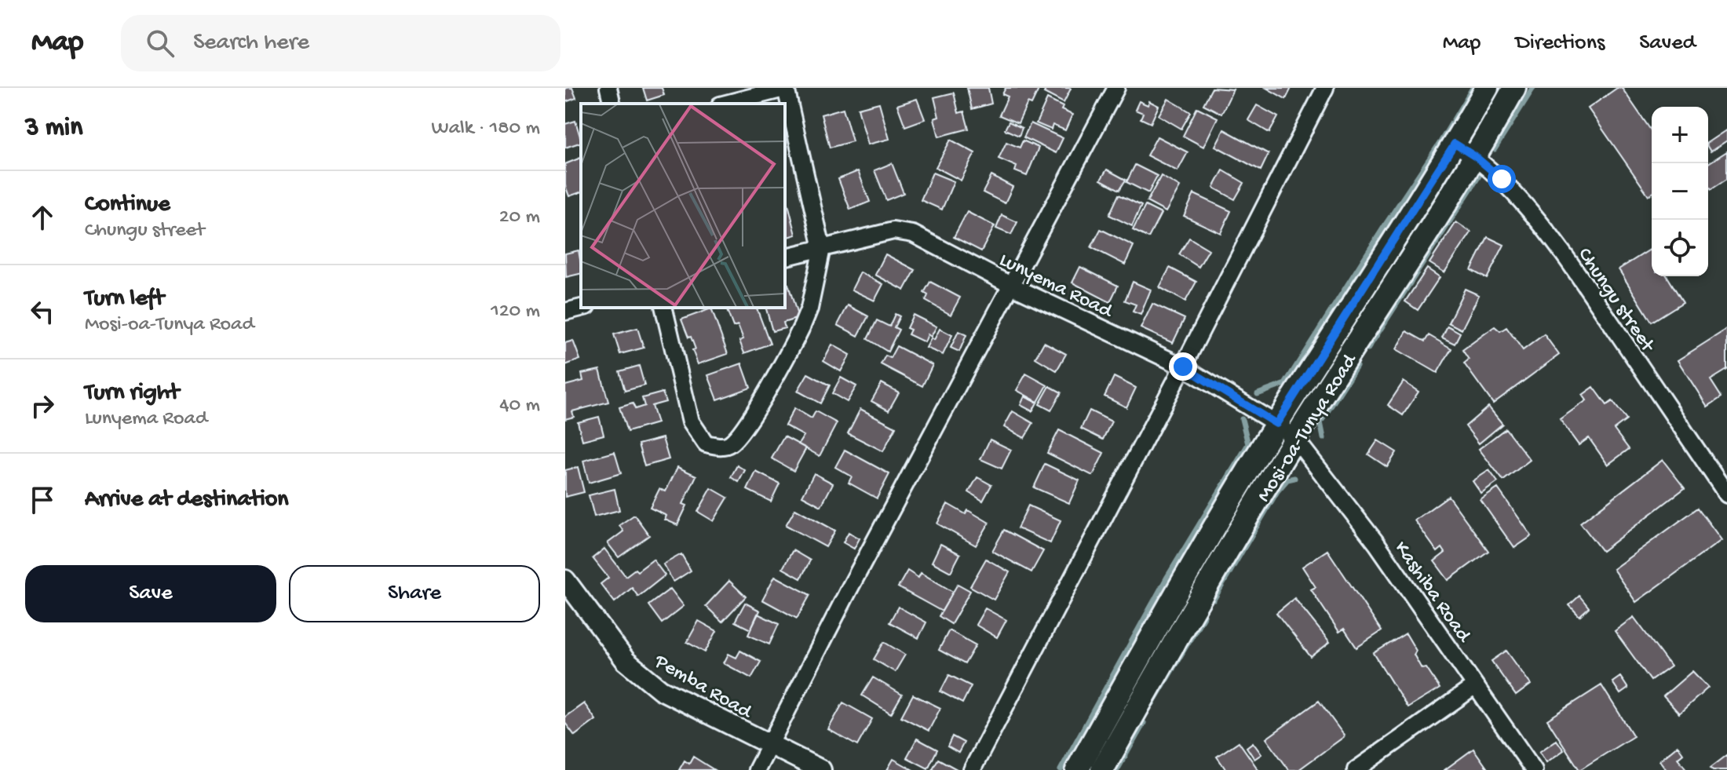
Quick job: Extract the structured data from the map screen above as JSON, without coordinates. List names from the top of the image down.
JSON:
{
  "streets": {
    "main road": ["Mosi-oa-Tunya Road"],
    "street": [
      "Lunyema Road",
      "Chungu street",
      "Kashiba Road",
      "Pemba Road"
    ]
  },
  "crossings": [
    ["Lunyema Road", "Mosi-oa-Tunya Road"],
    ["Lunyema Road", "Kashiba Road"],
    ["Chungu street", "Mosi-oa-Tunya Road"],
    ["Mosi-oa-Tunya Road", "Kashiba Road"]
  ],
  "page": {
    "header": "Map",
    "search": "Search here",
    "nav": ["Map", "Directions", "Saved"],
    "heading": ["3 min", "Walk · 180 m"],
    "map_buttons": ["+", "−"],
    "list": [
      ["Continue", "Chungu street", "20 m"],
      ["Turn left", "Mosi-oa-Tunya Road", "120 m"],
      ["Turn right", "Lunyema Road", "40 m"],
      "Arrive at destination"
    ],
    "buttons": ["Save", "Share"]
  }
}
